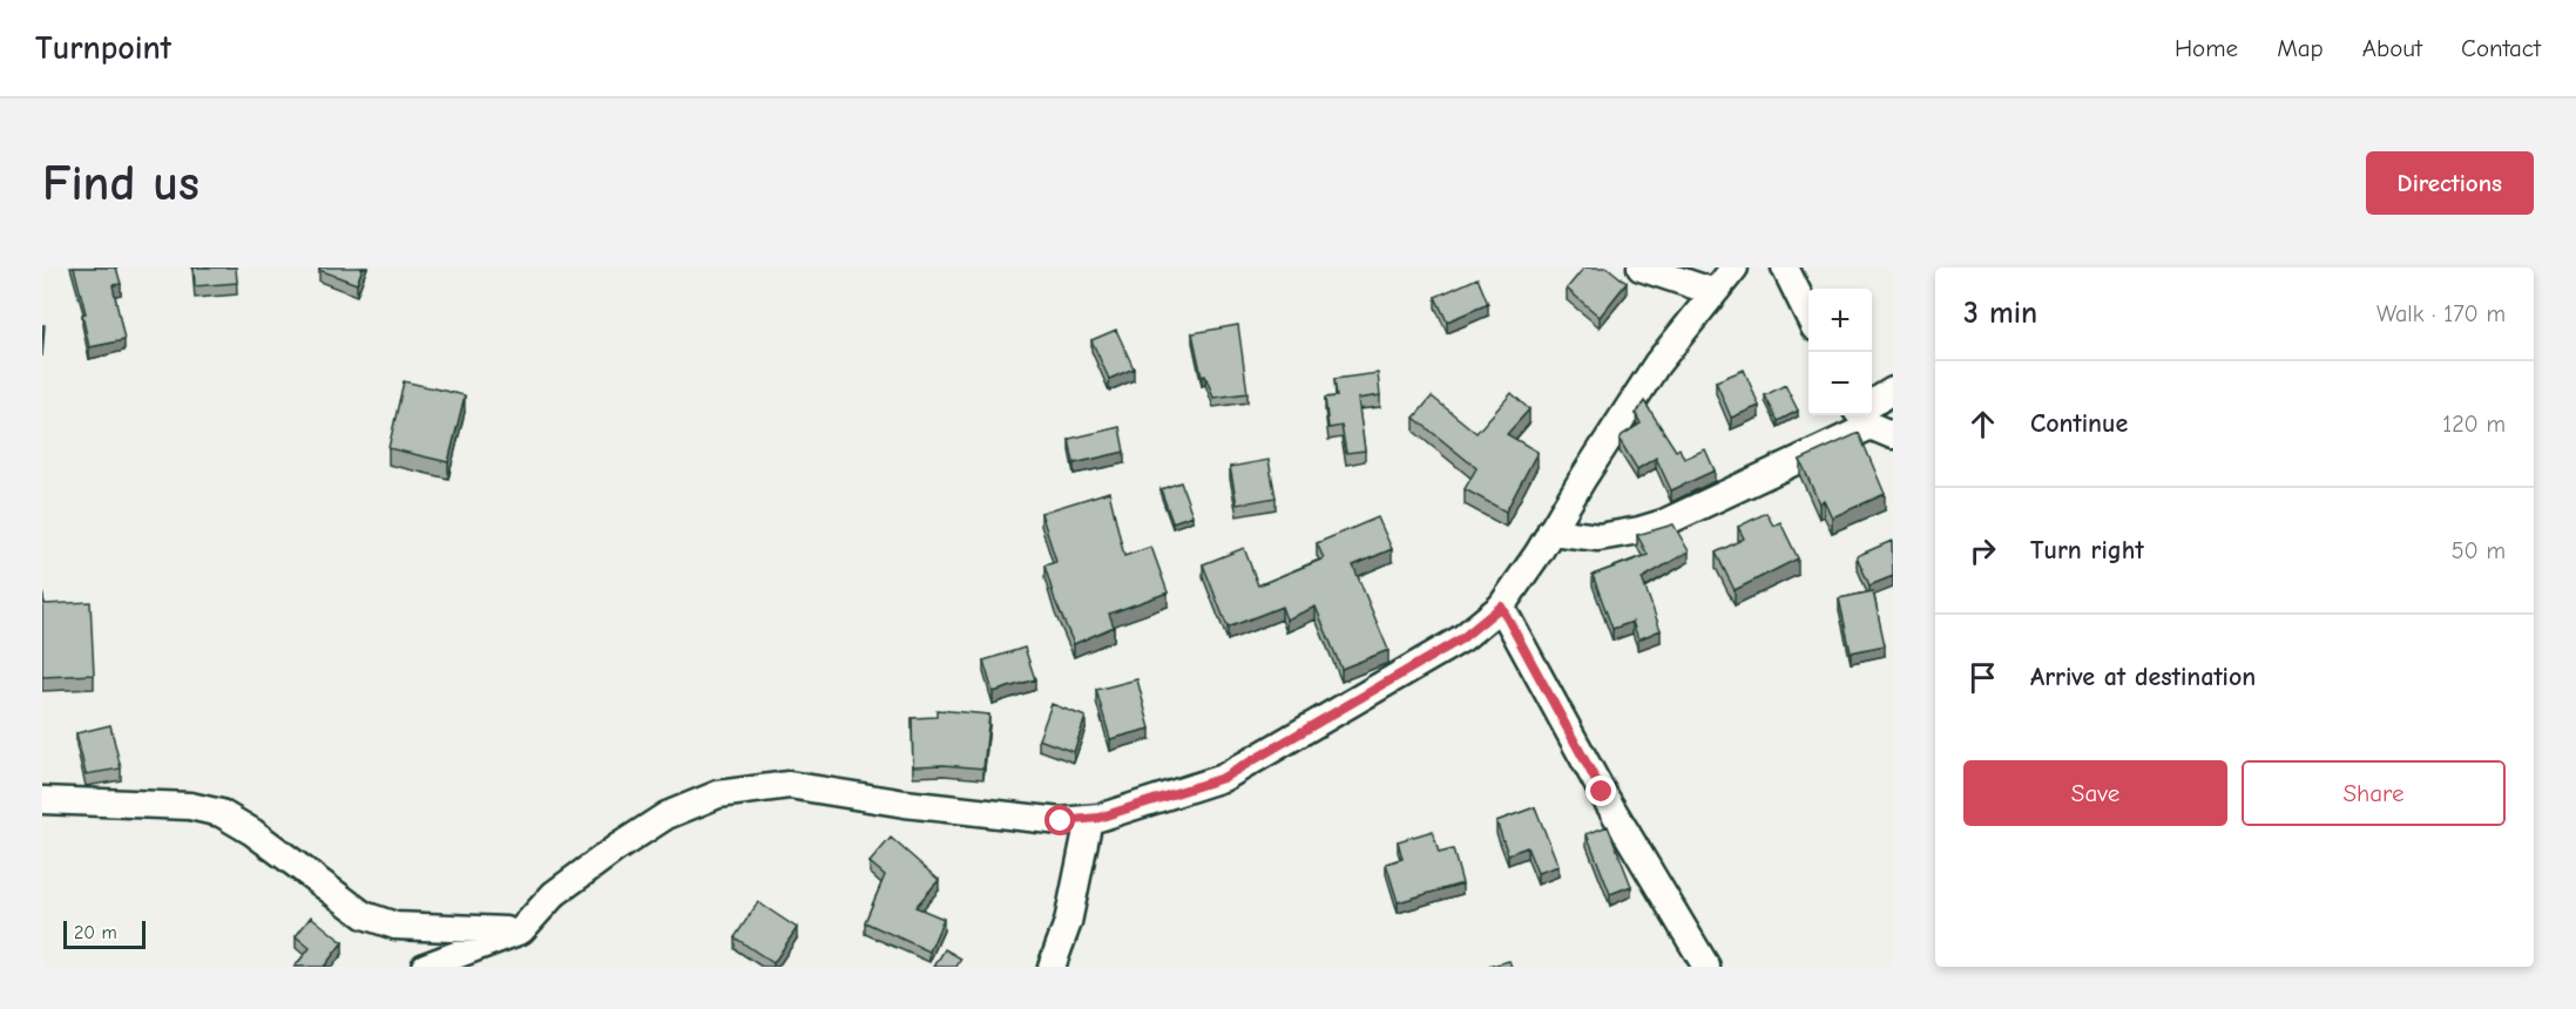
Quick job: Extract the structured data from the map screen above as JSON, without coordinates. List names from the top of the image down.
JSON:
{
  "scale_bar": "20 m",
  "page": {
    "header": "Turnpoint",
    "nav": [
      "Home",
      "Map",
      "About",
      "Contact"
    ],
    "buttons": [
      "Directions",
      ["Save", "Share"]
    ],
    "title": "Find us",
    "heading": ["3 min", "Walk · 170 m"],
    "map_buttons": ["+", "−"],
    "list": [
      ["Continue", "120 m"],
      ["Turn right", "50 m"],
      "Arrive at destination"
    ],
    "scale": "20 m"
  }
}
